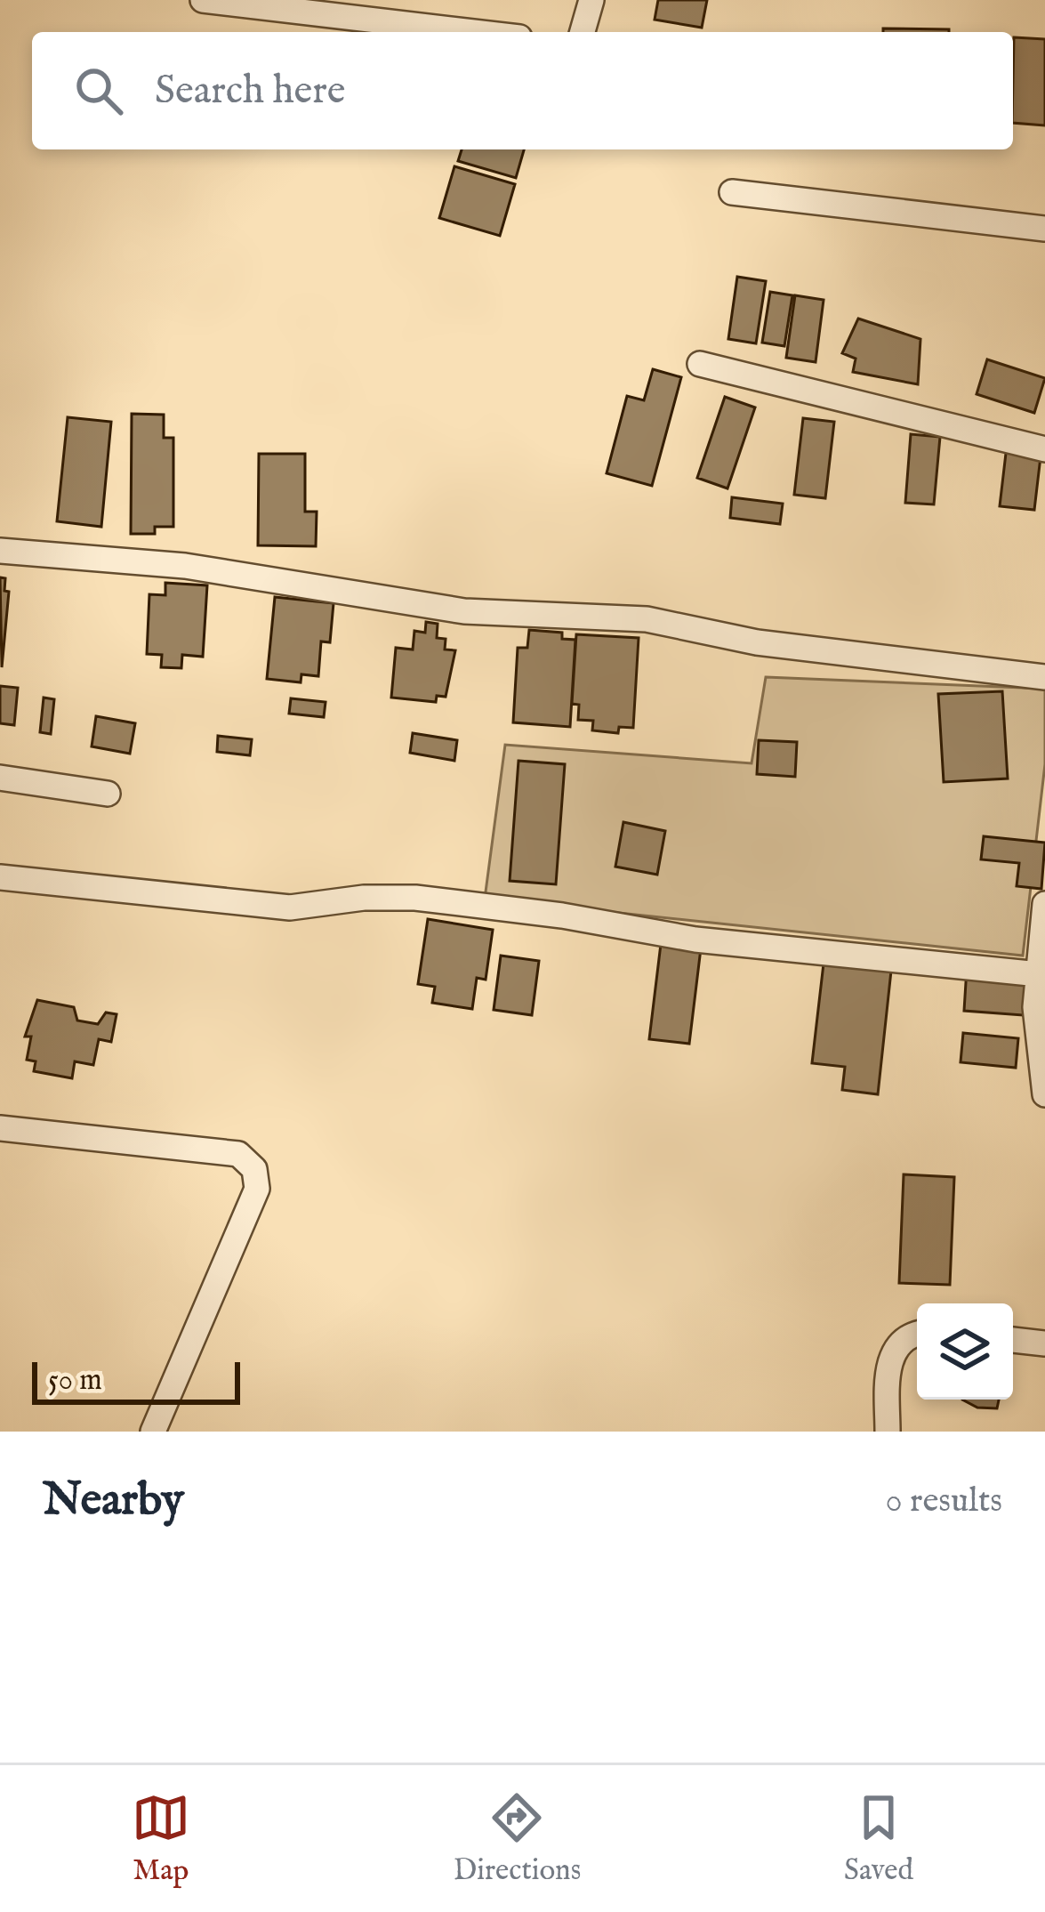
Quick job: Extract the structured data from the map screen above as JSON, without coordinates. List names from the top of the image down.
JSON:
{
  "scale_bar": "50 m",
  "page": {
    "search": "Search here",
    "scale": "50 m",
    "heading": ["Nearby", "0 results"],
    "nav": ["Map", "Directions", "Saved"]
  }
}
